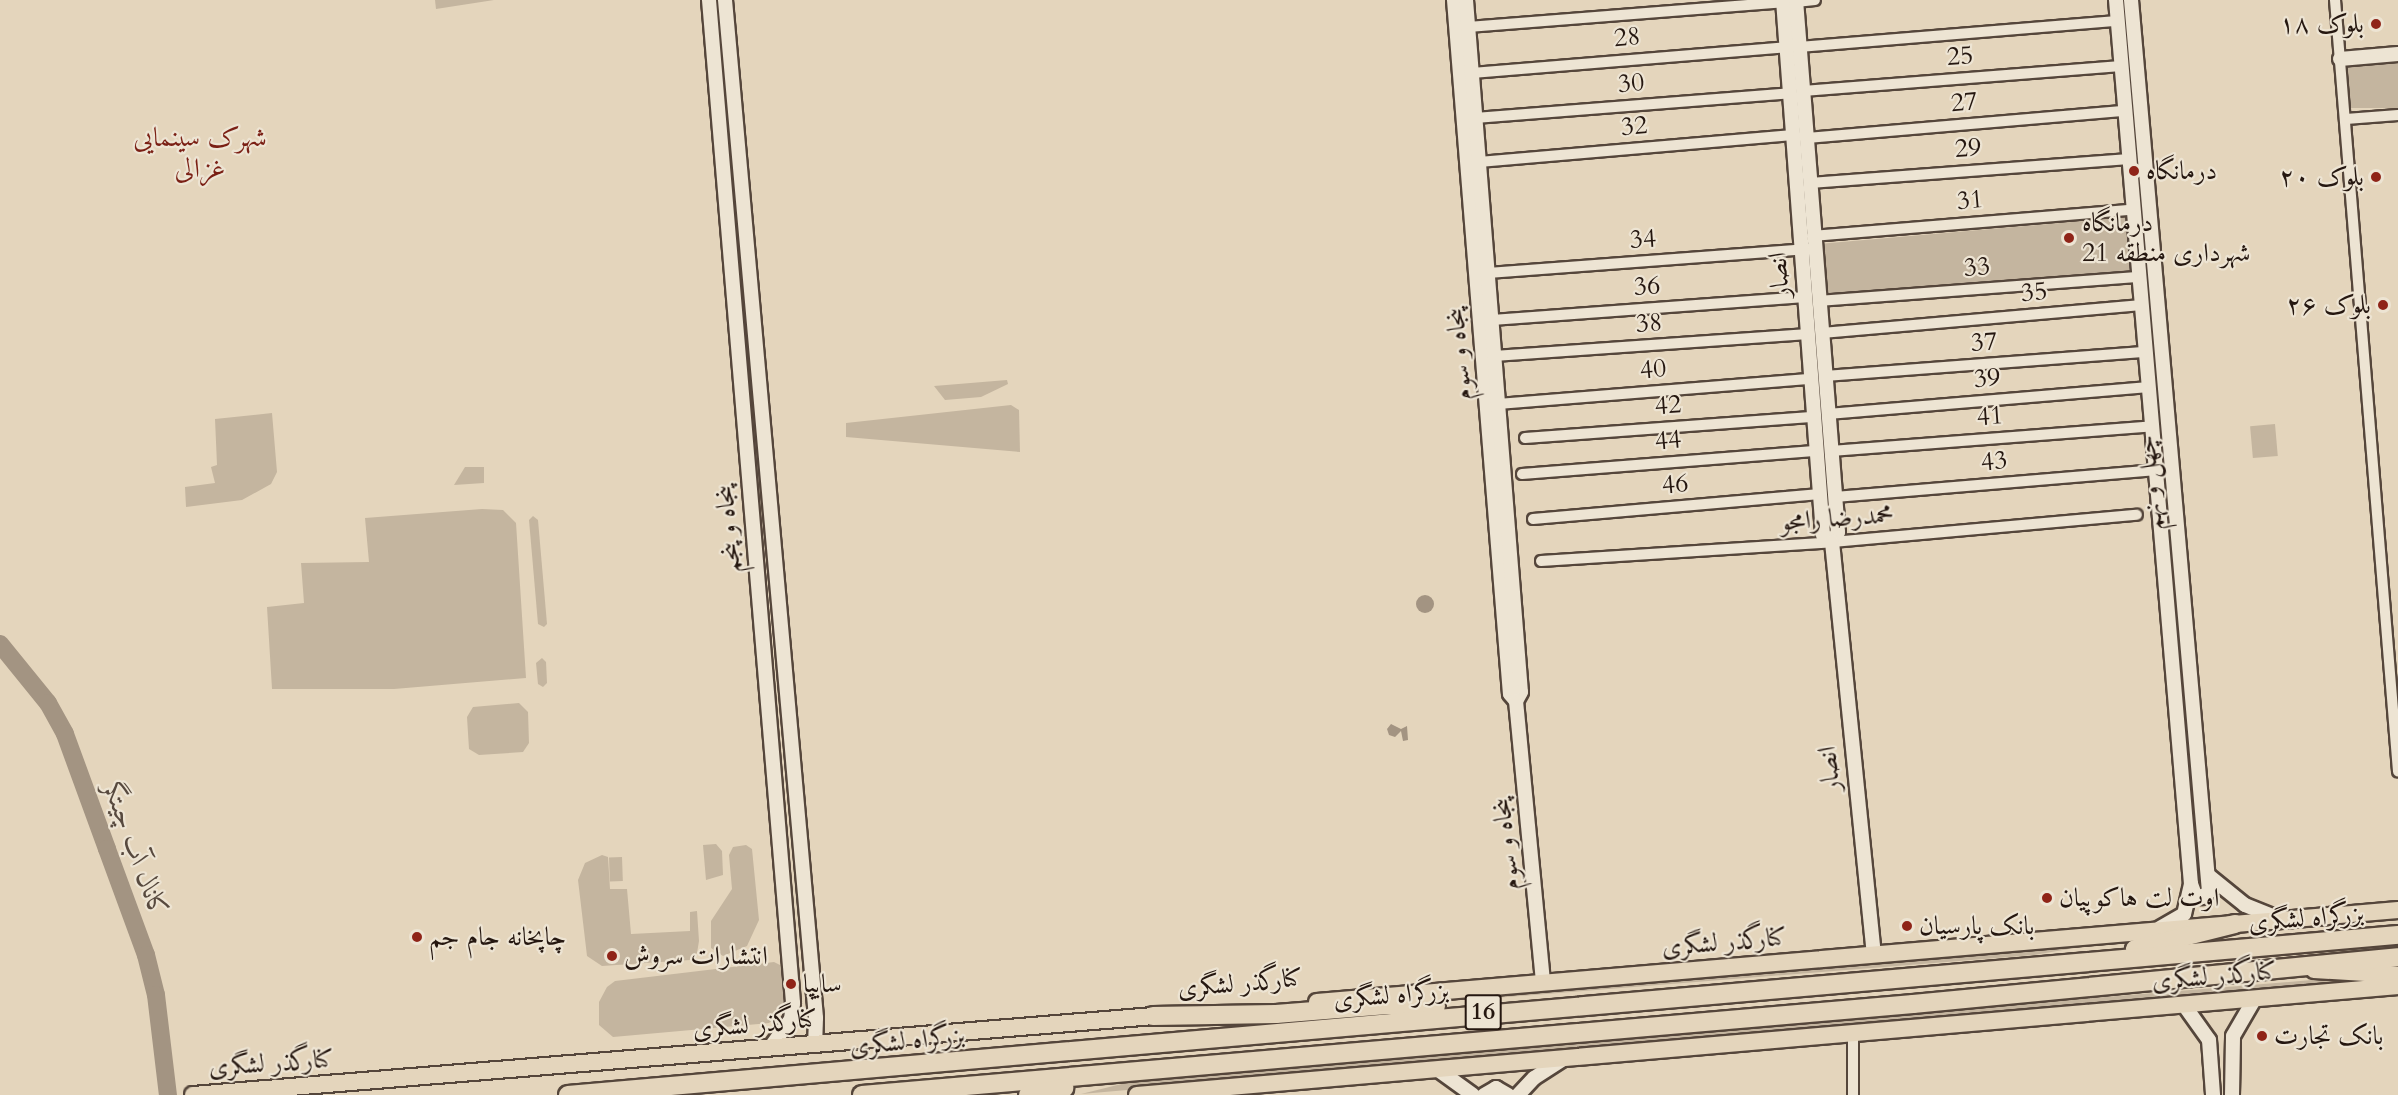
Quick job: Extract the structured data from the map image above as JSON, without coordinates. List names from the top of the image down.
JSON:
{
  "streets": {
    "highway": ["بزرگراه لشگری", "16"],
    "main road": ["کنارگذر لشگری"],
    "street": [
      "28",
      "25",
      "30",
      "27",
      "32",
      "29",
      "31",
      "34",
      "33",
      "انصار",
      "36",
      "35",
      "38",
      "37",
      "پنجاه و سوم",
      "40",
      "39",
      "42",
      "41",
      "44",
      "43",
      "چهل و نهم",
      "46",
      "محمدرضا رامجو",
      "پنجاه و پنجم"
    ]
  },
  "crossings": [
    ["28", "انصار"],
    ["28", "پنجاه و سوم"],
    ["28", "چهل و نهم"],
    ["25", "30"],
    ["25", "انصار"],
    ["25", "چهل و نهم"],
    ["30", "انصار"],
    ["30", "پنجاه و سوم"],
    ["27", "32"],
    ["27", "انصار"],
    ["27", "چهل و نهم"],
    ["32", "انصار"],
    ["32", "پنجاه و سوم"],
    ["29", "انصار"],
    ["29", "چهل و نهم"],
    ["31", "34"],
    ["31", "انصار"],
    ["31", "چهل و نهم"],
    ["34", "انصار"],
    ["34", "پنجاه و سوم"],
    ["33", "انصار"],
    ["33", "36"],
    ["33", "چهل و نهم"],
    ["انصار", "36"],
    ["انصار", "35"],
    ["انصار", "38"],
    ["انصار", "37"],
    ["انصار", "40"],
    ["انصار", "39"],
    ["انصار", "42"],
    ["انصار", "41"],
    ["انصار", "44"],
    ["انصار", "43"],
    ["انصار", "46"],
    ["انصار", "محمدرضا رامجو"],
    ["انصار", "کنارگذر لشگری"],
    ["36", "پنجاه و سوم"],
    ["35", "38"],
    ["35", "چهل و نهم"],
    ["38", "پنجاه و سوم"],
    ["37", "چهل و نهم"],
    ["پنجاه و سوم", "40"],
    ["پنجاه و سوم", "کنارگذر لشگری"],
    ["39", "چهل و نهم"],
    ["41", "چهل و نهم"],
    ["43", "چهل و نهم"],
    ["چهل و نهم", "کنارگذر لشگری"],
    ["پنجاه و پنجم", "کنارگذر لشگری"]
  ],
  "districts": ["شهرک سینمایی غزالی"],
  "water": ["کانال آب چیتگر"],
  "places": [
    "بلوک ۱۸",
    "درمانگاه",
    "بلوک ۲۰",
    "درمانگاه شهرداری منطقه 21",
    "بلوک ۲۶",
    "اوت لت هاکوپیان",
    "بانک پارسیان",
    "چاپخانه جام جم",
    "انتشارات سروش",
    "سایپا",
    "بانک تجارت"
  ]
}
